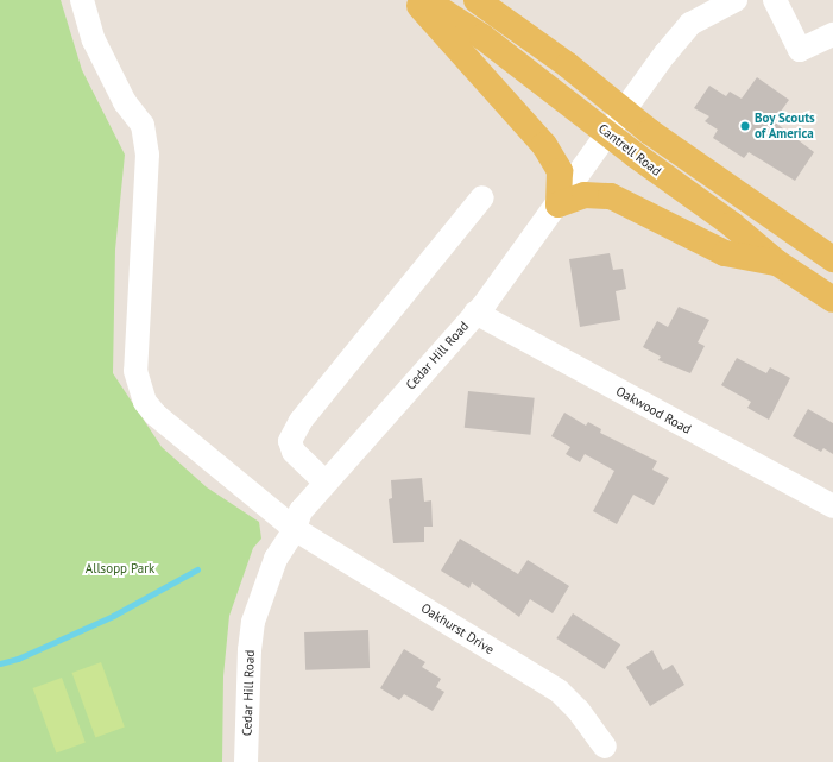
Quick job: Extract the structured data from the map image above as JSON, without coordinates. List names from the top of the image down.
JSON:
{
  "streets": {
    "main road": ["Cantrell Road"],
    "street": ["Cedar Hill Road", "Oakwood Road", "Oakhurst Drive"]
  },
  "crossings": [
    ["Cantrell Road", "Cedar Hill Road"],
    ["Cedar Hill Road", "Oakwood Road"],
    ["Cedar Hill Road", "Oakhurst Drive"]
  ],
  "parks": ["Allsopp Park"],
  "places": ["Boy Scouts of America"]
}
